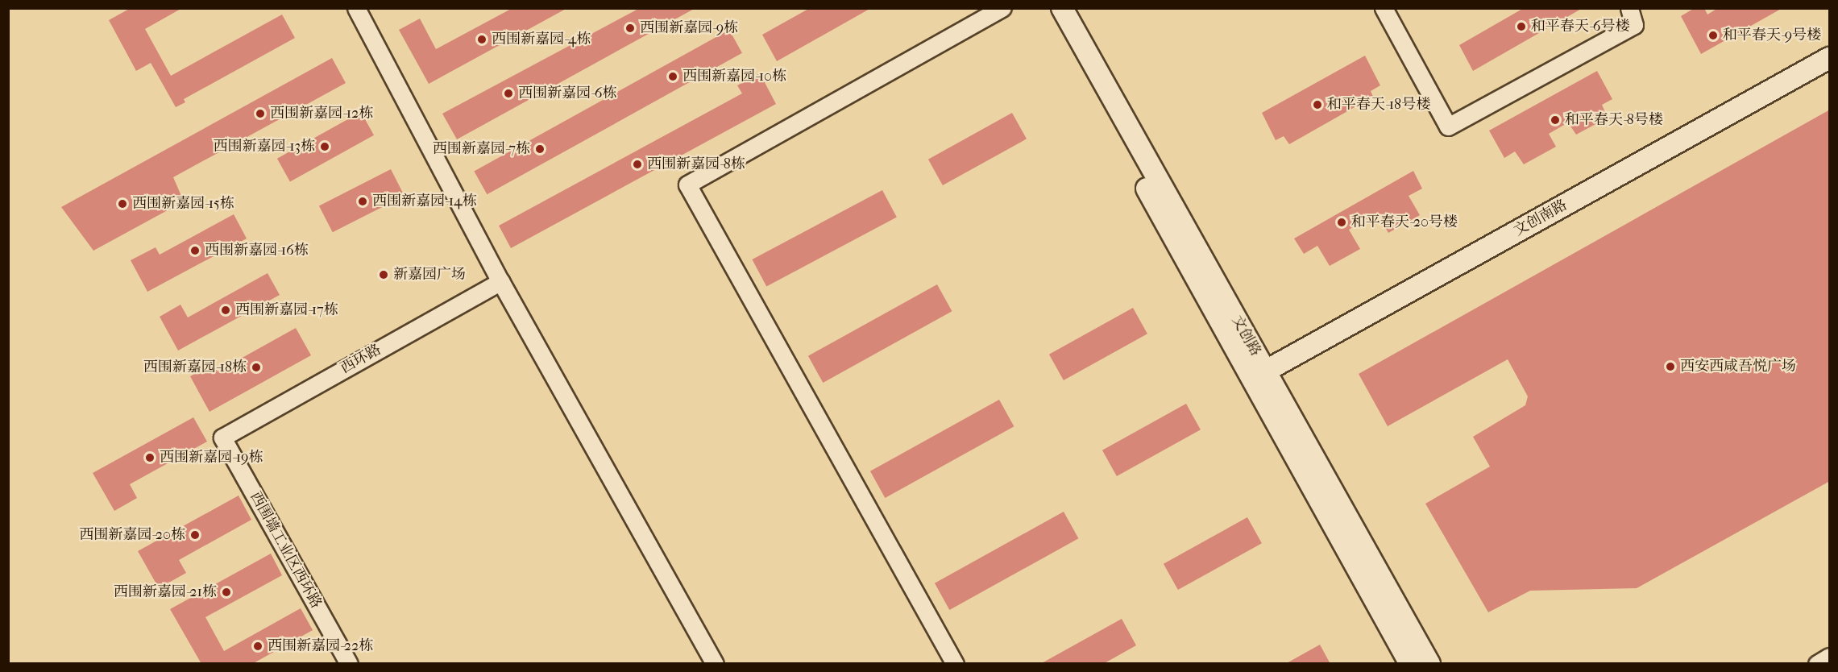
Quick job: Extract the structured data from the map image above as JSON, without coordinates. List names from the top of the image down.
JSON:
{
  "streets": {
    "street": [
      "文创南路",
      "文创路",
      "西环路",
      "西围墙工业区西环路"
    ]
  },
  "crossings": [
    ["文创南路", "文创路"],
    ["西环路", "西围墙工业区西环路"]
  ],
  "places": [
    "和平春天-6号楼",
    "西围新嘉园-9栋",
    "和平春天-9号楼",
    "西围新嘉园-4栋",
    "西围新嘉园-10栋",
    "西围新嘉园-6栋",
    "和平春天-18号楼",
    "西围新嘉园-12栋",
    "和平春天-8号楼",
    "西围新嘉园-13栋",
    "西围新嘉园-7栋",
    "西围新嘉园-8栋",
    "西围新嘉园-14栋",
    "西围新嘉园-15栋",
    "和平春天-20号楼",
    "西围新嘉园-16栋",
    "新嘉园广场",
    "西围新嘉园-17栋",
    "西安西咸吾悦广场",
    "西围新嘉园-18栋",
    "西围新嘉园-19栋",
    "西围新嘉园-20栋",
    "西围新嘉园-21栋",
    "西围新嘉园-22栋"
  ]
}
